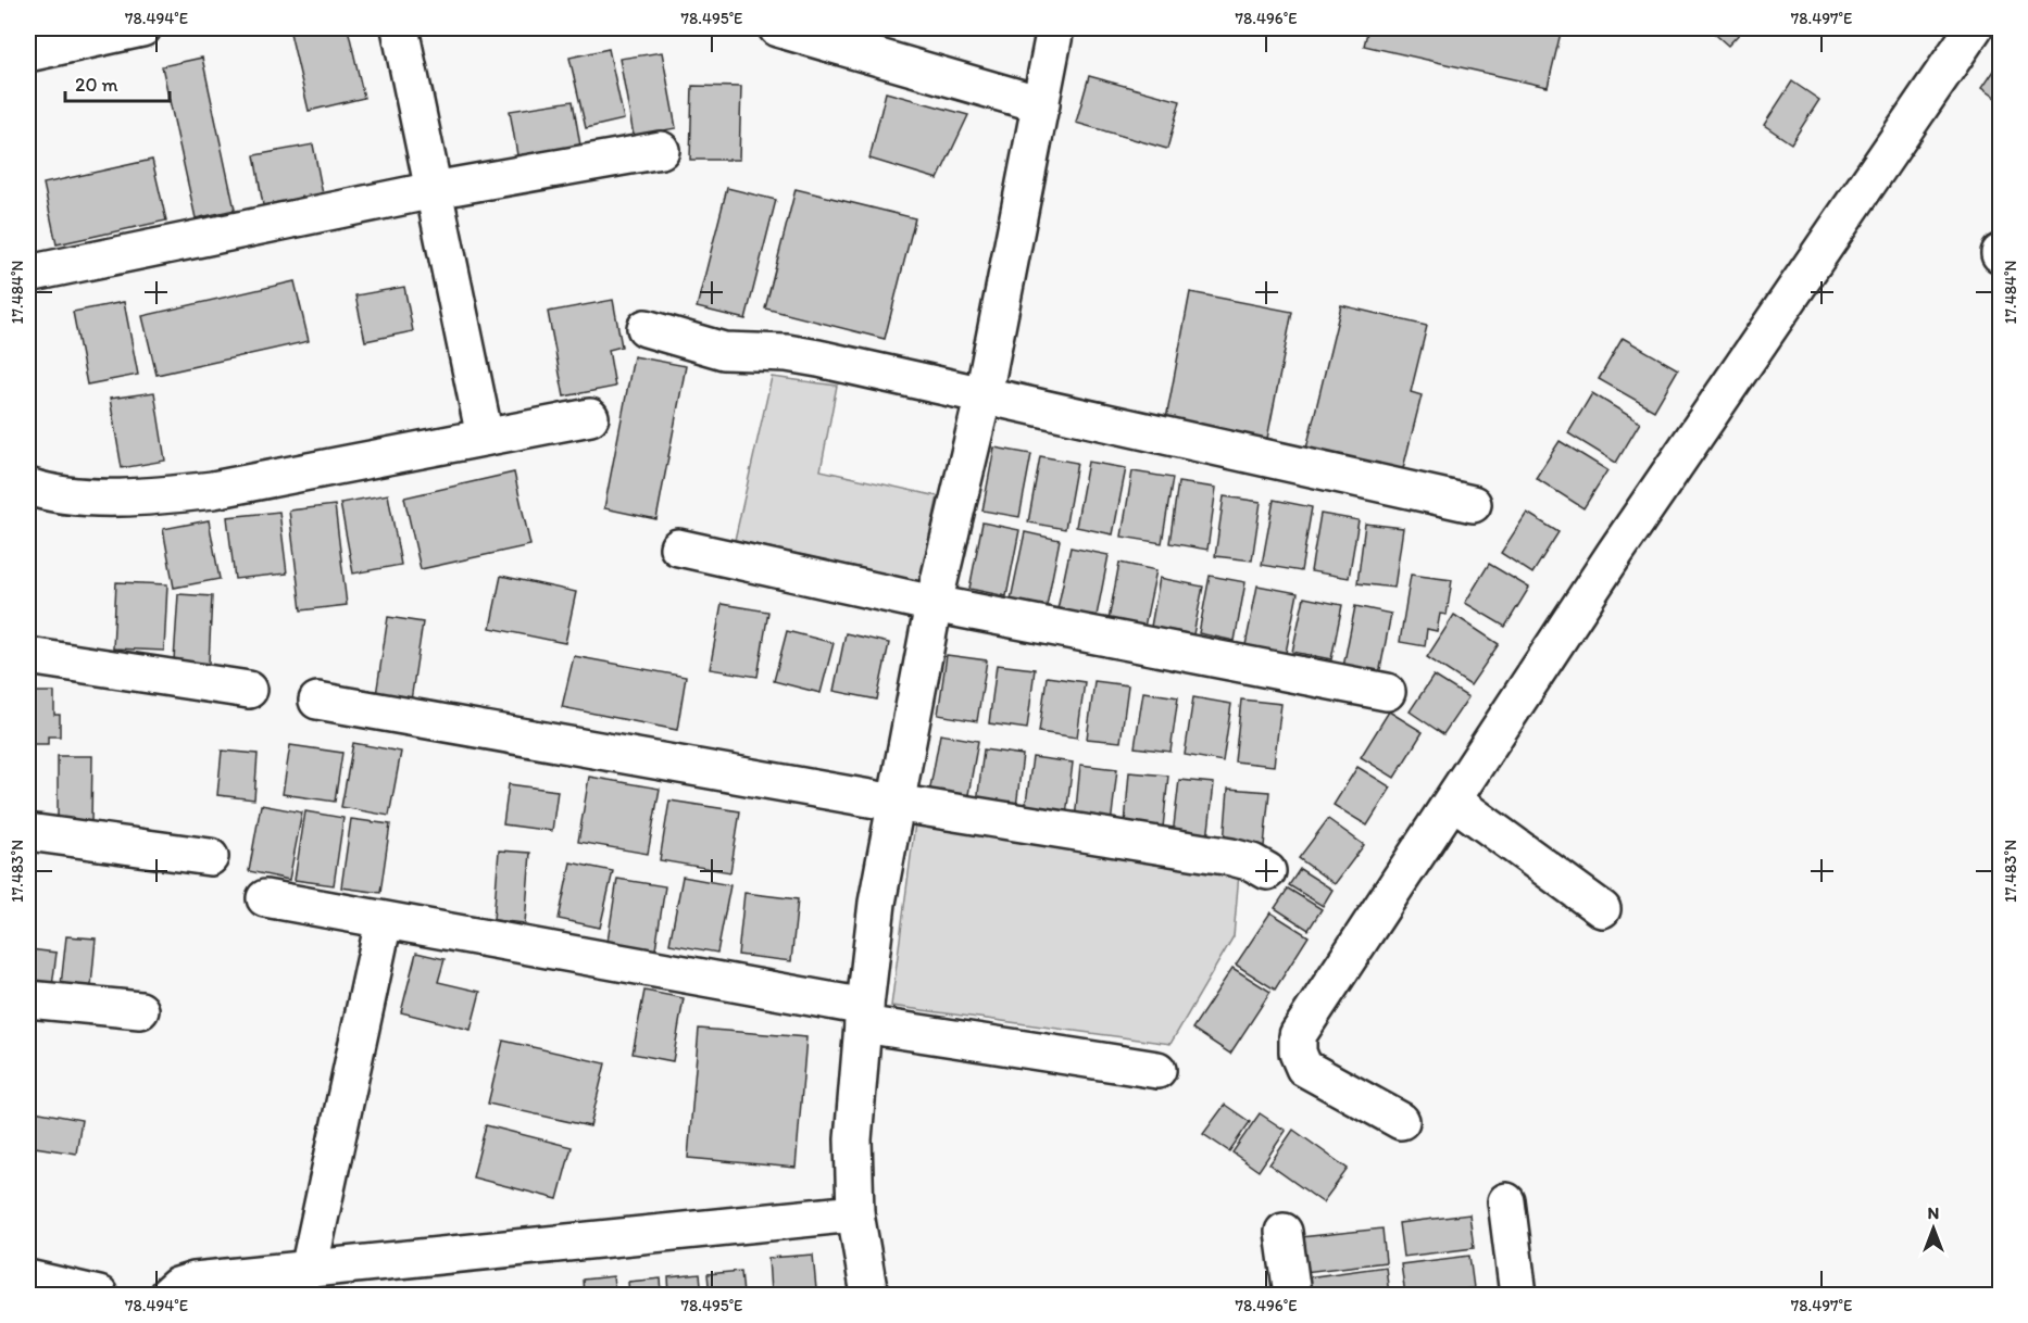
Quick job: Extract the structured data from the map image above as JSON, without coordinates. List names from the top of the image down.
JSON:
{
  "scale_bar": "20 m",
  "north": "top",
  "coordinates": [
    "78.494°E",
    "78.495°E",
    "78.496°E",
    "78.497°E",
    "17.484°N",
    "17.483°N"
  ]
}
